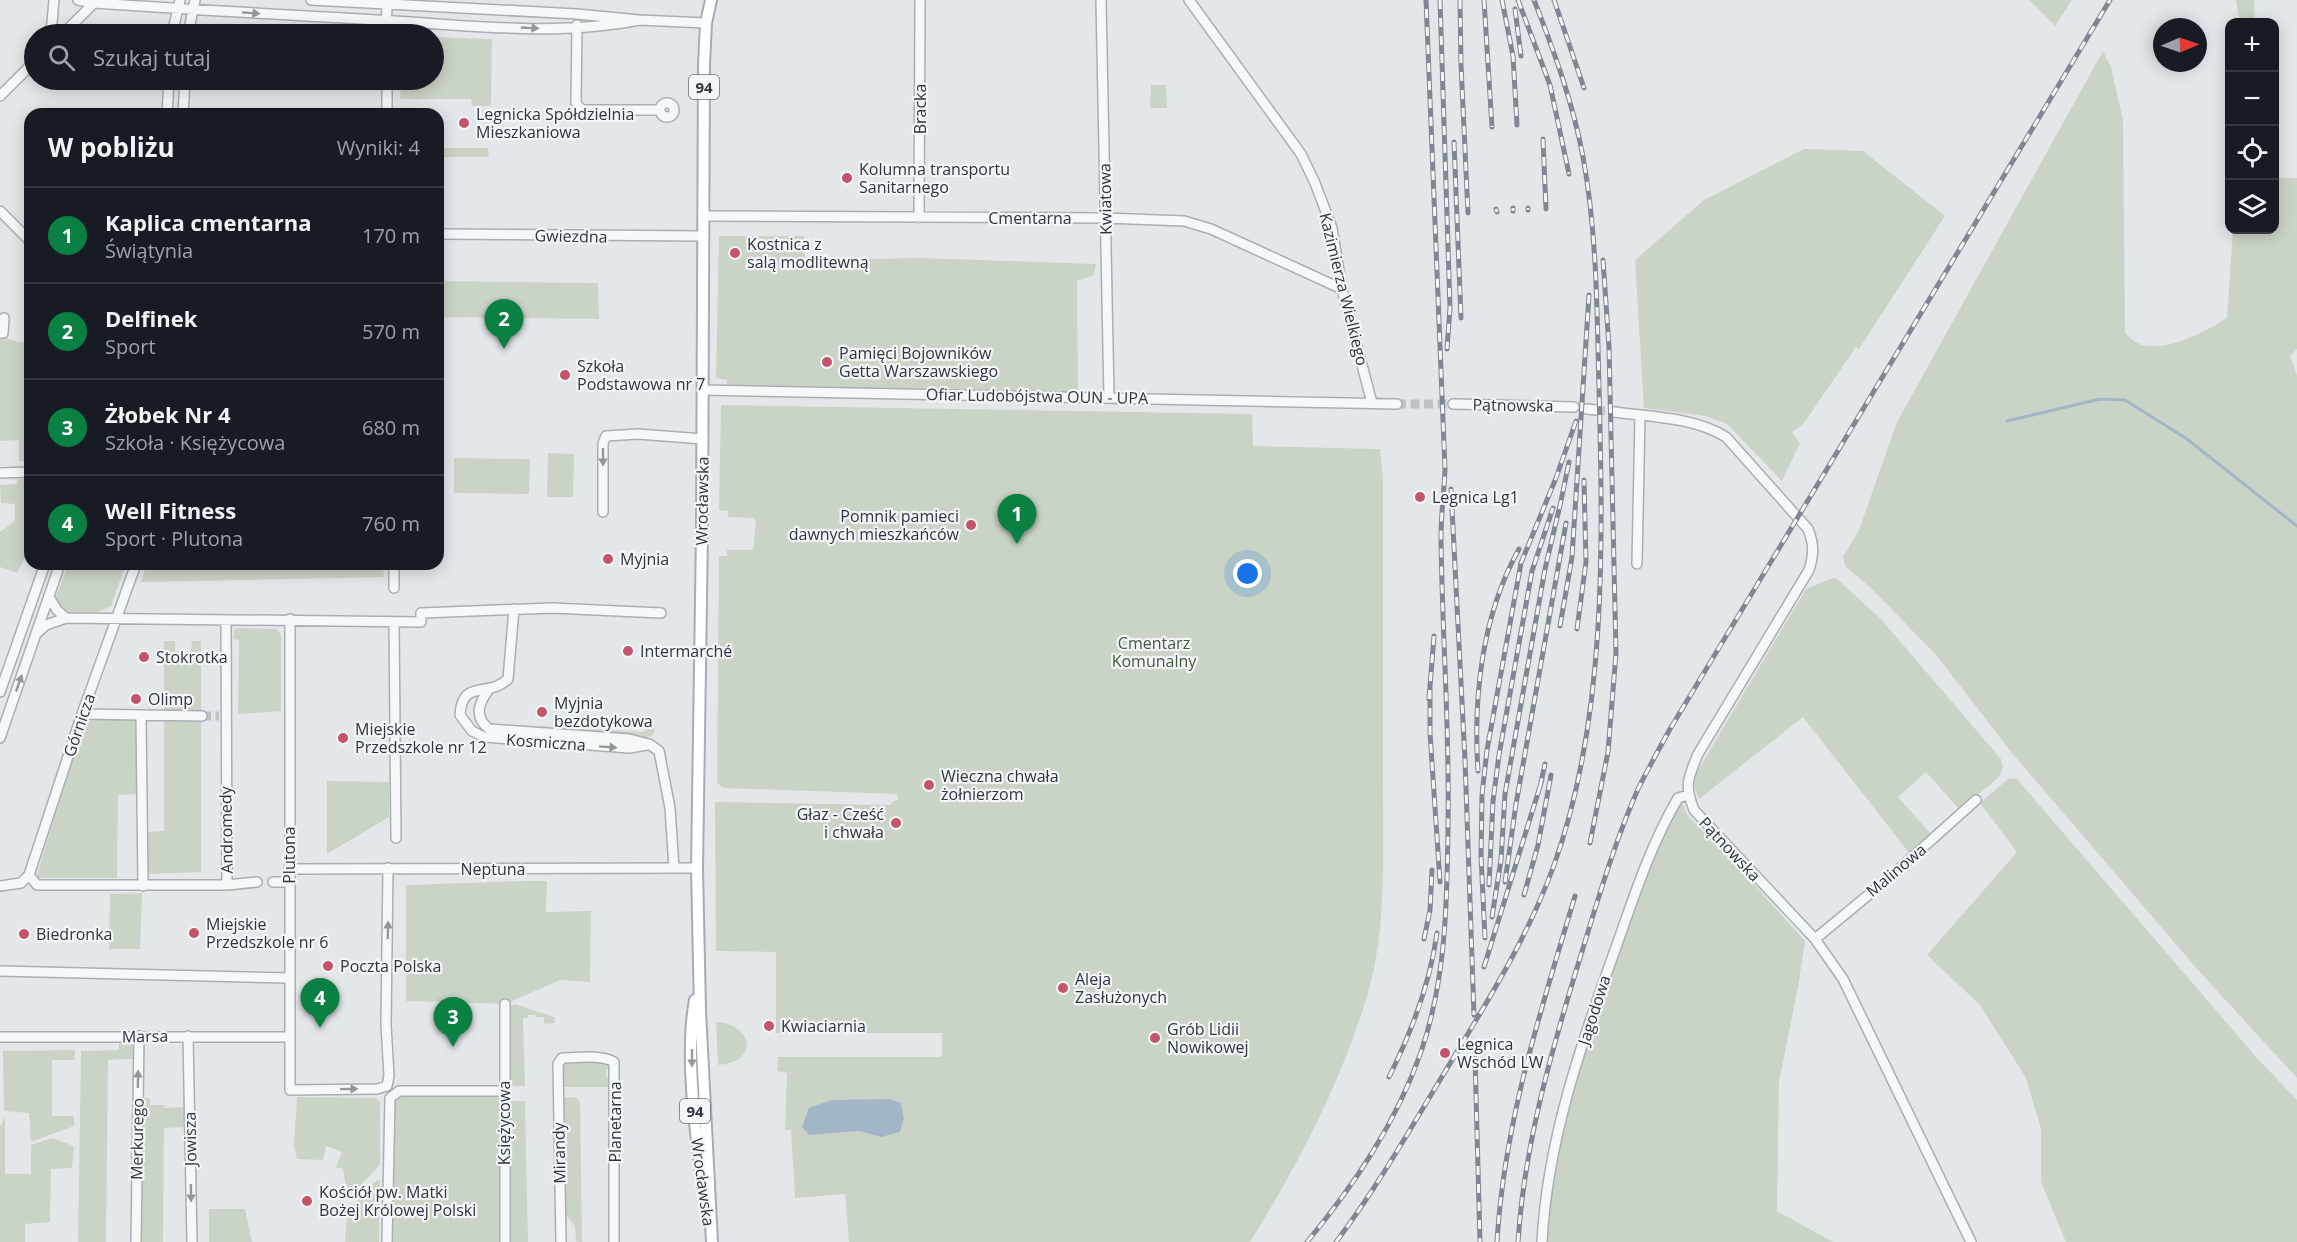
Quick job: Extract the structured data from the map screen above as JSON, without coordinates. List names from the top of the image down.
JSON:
{
  "streets": {
    "main road": ["94", "Wrocławska"],
    "street": [
      "Bracka",
      "Kwiatowa",
      "Cmentarna",
      "Gwiezdna",
      "Kazimierza Wielkiego",
      "Ofiar Ludobójstwa OUN - UPA",
      "Pątnowska",
      "Górnicza",
      "Kosmiczna",
      "Andromedy",
      "Plutona",
      "Neptuna",
      "Malinowa",
      "Jagodowa",
      "Marsa",
      "Planetarna",
      "Księżycowa",
      "Merkurego",
      "Jowisza",
      "Mirandy"
    ]
  },
  "crossings": [
    ["94", "Wrocławska"],
    ["Bracka", "Cmentarna"],
    ["Kwiatowa", "Cmentarna"],
    ["Kwiatowa", "Ofiar Ludobójstwa OUN - UPA"],
    ["Cmentarna", "Kazimierza Wielkiego"],
    ["Cmentarna", "Wrocławska"],
    ["Gwiezdna", "Wrocławska"],
    ["Kazimierza Wielkiego", "Ofiar Ludobójstwa OUN - UPA"],
    ["Ofiar Ludobójstwa OUN - UPA", "Wrocławska"],
    ["Pątnowska", "Malinowa"],
    ["Pątnowska", "Jagodowa"],
    ["Wrocławska", "Neptuna"],
    ["Górnicza", "Andromedy"],
    ["Plutona", "Neptuna"],
    ["Plutona", "Marsa"],
    ["Marsa", "Merkurego"],
    ["Marsa", "Jowisza"],
    ["Planetarna", "Mirandy"]
  ],
  "one_way": ["Merkurego", "Jowisza"],
  "parks": ["Cmentarz Komunalny"],
  "places": [
    "Legnicka Spółdzielnia Mieszkaniowa",
    "Kolumna transportu Sanitarnego",
    "Kostnica z salą modlitewną",
    "Pamięci Bojowników Getta Warszawskiego",
    "Szkoła Podstawowa nr 7",
    "Legnica Lg1",
    "Pomnik pamieci dawnych mieszkańców",
    "Myjnia",
    "Intermarché",
    "Stokrotka",
    "Olimp",
    "Myjnia bezdotykowa",
    "Miejskie Przedszkole nr 12",
    "Wieczna chwała żołnierzom",
    "Głaz - Cześć i chwała",
    "Miejskie Przedszkole nr 6",
    "Biedronka",
    "Poczta Polska",
    "Aleja Zasłużonych",
    "Kwiaciarnia",
    "Grób Lidii Nowikowej",
    "Legnica Wschód LW",
    "Kościół pw. Matki Bożej Królowej Polski"
  ],
  "north": "right",
  "page": {
    "map_buttons": ["+", "−"],
    "search": "Szukaj tutaj",
    "heading": ["W pobliżu", "Wyniki: 4"],
    "list": [
      {
        "mark": "1",
        "name": "Kaplica cmentarna",
        "note": "Świątynia",
        "value": "170 m"
      },
      {
        "mark": "2",
        "name": "Delfinek",
        "note": "Sport",
        "value": "570 m"
      },
      {
        "mark": "3",
        "name": "Żłobek Nr 4",
        "note": "Szkoła · Księżycowa",
        "value": "680 m"
      },
      {
        "mark": "4",
        "name": "Well Fitness",
        "note": "Sport · Plutona",
        "value": "760 m"
      }
    ],
    "pins": [
      "2",
      "1",
      "4",
      "3"
    ]
  }
}
